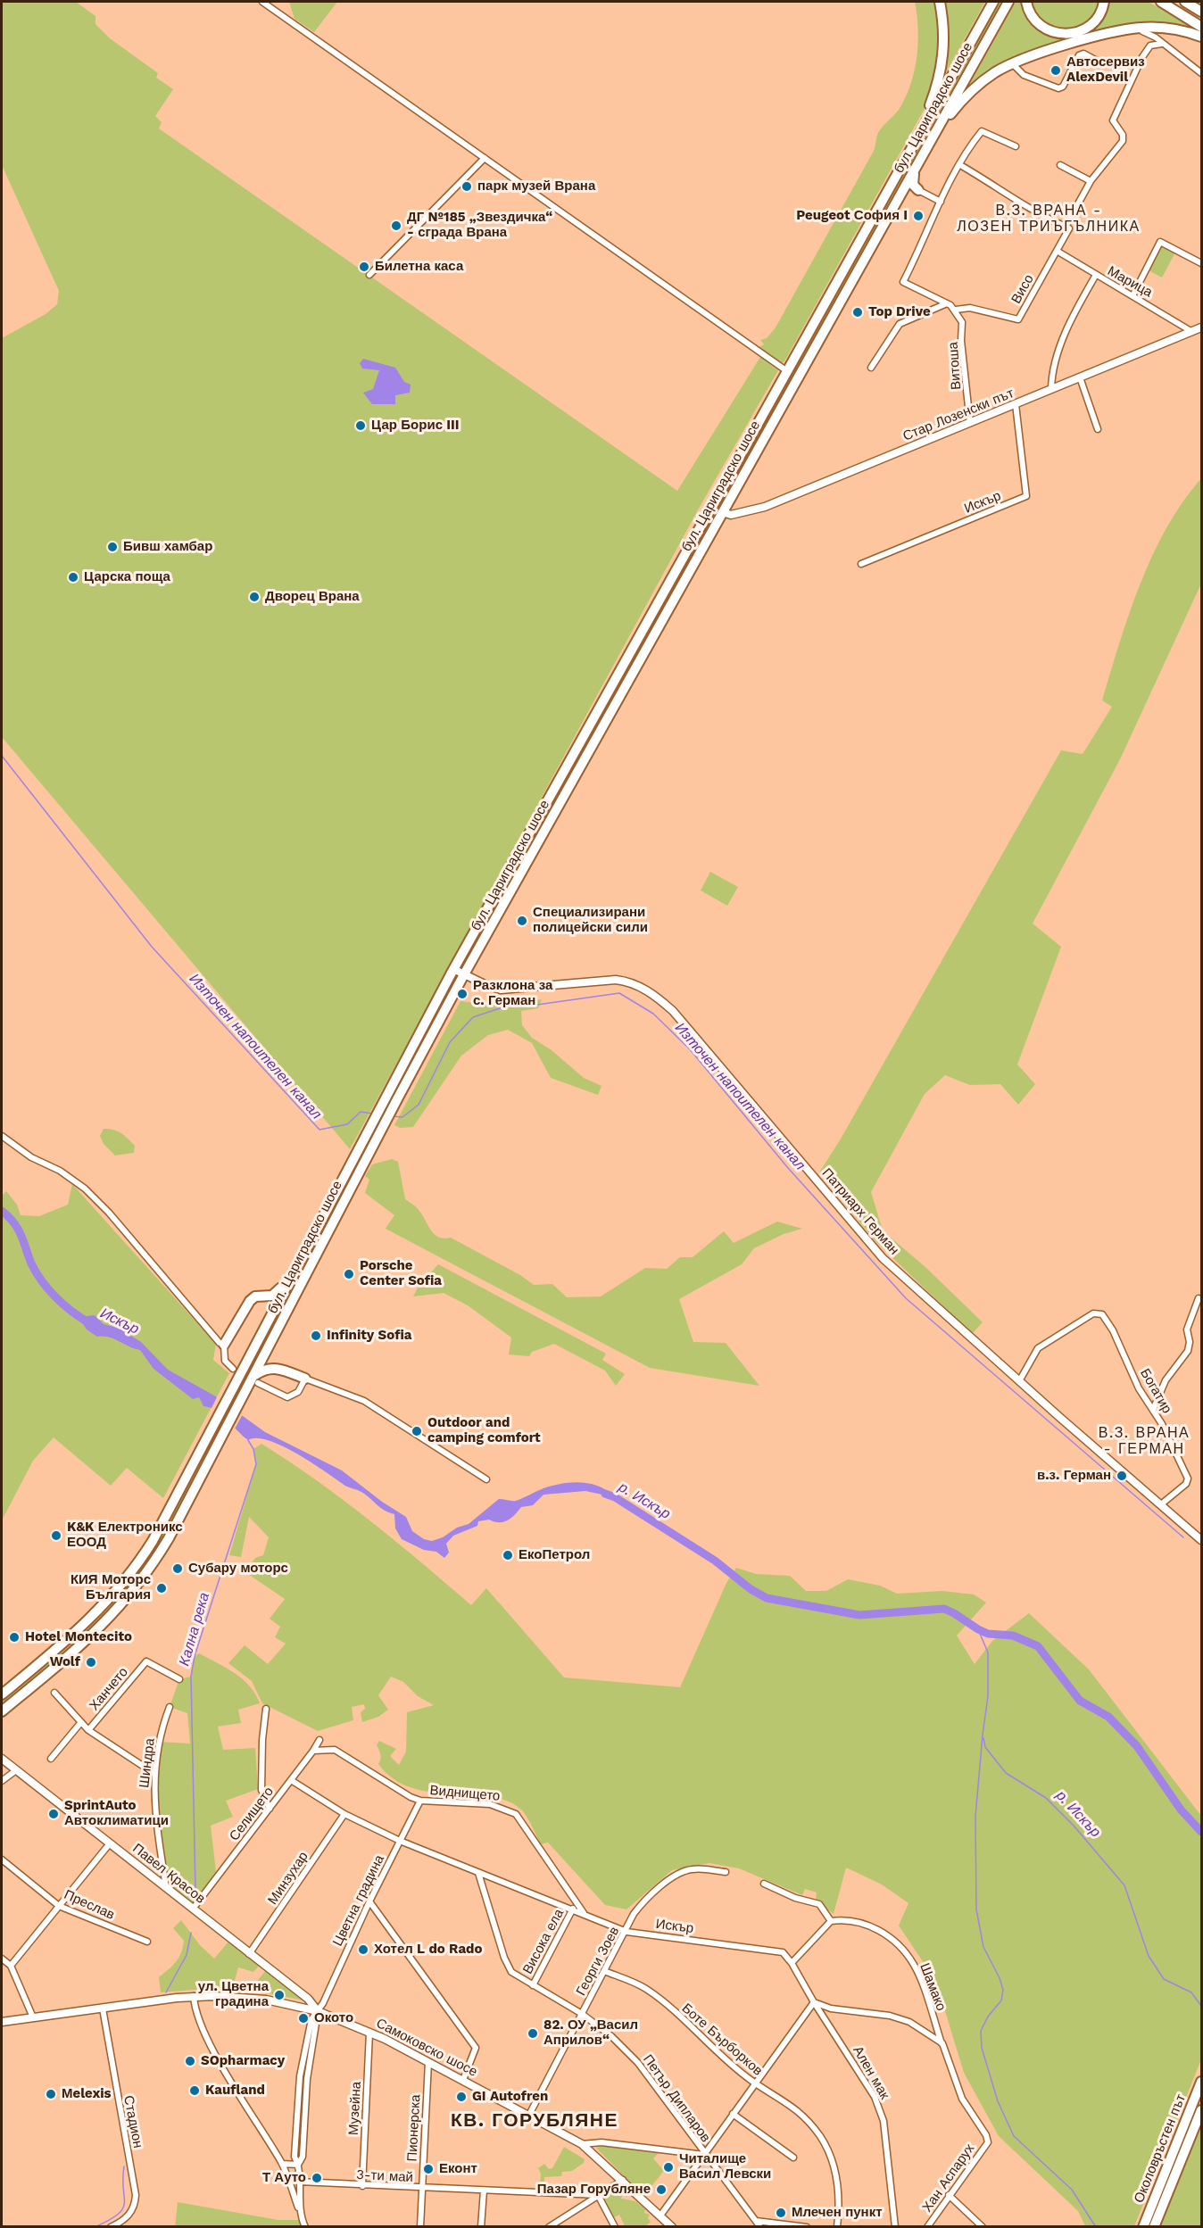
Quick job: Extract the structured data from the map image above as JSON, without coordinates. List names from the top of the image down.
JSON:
{
  "streets": {
    "highway": ["бул. Цариградско шосе", "Околовръстен път"],
    "street": [
      "Марица",
      "Висо",
      "Витоша",
      "Стар Лозенски път",
      "Искър",
      "Патриарх Герман",
      "Богатир",
      "Ханчето",
      "Шиндра",
      "Виднището",
      "Селището",
      "Павел Красов",
      "Минзухар",
      "Цветна градина",
      "Преслав",
      "Висока ела",
      "Георги Зоев",
      "Шамако",
      "Боте Бърборков",
      "Самоковско шосе",
      "Ален мак",
      "Петър Дипларов",
      "Музейна",
      "Стадион",
      "Пионерска",
      "3-ти май",
      "Хан Аспарух"
    ]
  },
  "crossings": [
    ["бул. Цариградско шосе", "Стар Лозенски път"],
    ["бул. Цариградско шосе", "Патриарх Герман"],
    ["Марица", "Висо"],
    ["Марица", "Стар Лозенски път"],
    ["Висо", "Витоша"],
    ["Витоша", "Стар Лозенски път"],
    ["Стар Лозенски път", "Искър"],
    ["Искър", "Виднището"],
    ["Искър", "Селището"],
    ["Искър", "Минзухар"],
    ["Искър", "Цветна градина"],
    ["Искър", "Висока ела"],
    ["Искър", "Георги Зоев"],
    ["Искър", "Ален мак"],
    ["Искър", "Петър Дипларов"],
    ["Патриарх Герман", "Богатир"],
    ["Шиндра", "Павел Красов"],
    ["Виднището", "Селището"],
    ["Виднището", "Цветна градина"],
    ["Селището", "Павел Красов"],
    ["Павел Красов", "Минзухар"],
    ["Павел Красов", "Цветна градина"],
    ["Павел Красов", "Самоковско шосе"],
    ["Цветна градина", "Самоковско шосе"],
    ["Цветна градина", "3-ти май"],
    ["Висока ела", "Петър Дипларов"],
    ["Георги Зоев", "Боте Бърборков"],
    ["Георги Зоев", "Самоковско шосе"],
    ["Георги Зоев", "Петър Дипларов"],
    ["Шамако", "Хан Аспарух"],
    ["Самоковско шосе", "Музейна"],
    ["Самоковско шосе", "Стадион"],
    ["Самоковско шосе", "Пионерска"],
    ["Музейна", "3-ти май"],
    ["Пионерска", "3-ти май"]
  ],
  "districts": ["В.З. ВРАНА - ЛОЗЕН ТРИЪГЪЛНИКА", "В.З. ВРАНА - ГЕРМАН", "КВ. ГОРУБЛЯНЕ"],
  "water": [
    "Източен напоителен канал",
    "Искър",
    "р. Искър",
    "Кална река"
  ],
  "places": [
    "Автосервиз AlexDevil",
    "парк музей Врана",
    "Peugeot София I",
    "ДГ №185 „Звездичка“ - сграда Врана",
    "Билетна каса",
    "Top Drive",
    "Цар Борис III",
    "Бивш хамбар",
    "Царска поща",
    "Дворец Врана",
    "Специализирани полицейски сили",
    "Разклона за с. Герман",
    "Porsche Center Sofia",
    "Infinity Sofia",
    "Outdoor and camping comfort",
    "в.з. Герман",
    "K&K Електроникс ЕООД",
    "ЕкоПетрол",
    "Субару моторс",
    "КИЯ Моторс България",
    "Hotel Montecito",
    "Wolf",
    "SprintAuto Автоклиматици",
    "Хотел L do Rado",
    "ул. Цветна градина",
    "Окото",
    "82. ОУ „Васил Априлов“",
    "SOpharmacy",
    "Kaufland",
    "Мelexis",
    "GI Autofren",
    "Читалище Васил Левски",
    "Еконт",
    "Т Ауто",
    "Пазар Горубляне",
    "Млечен пункт"
  ]
}
